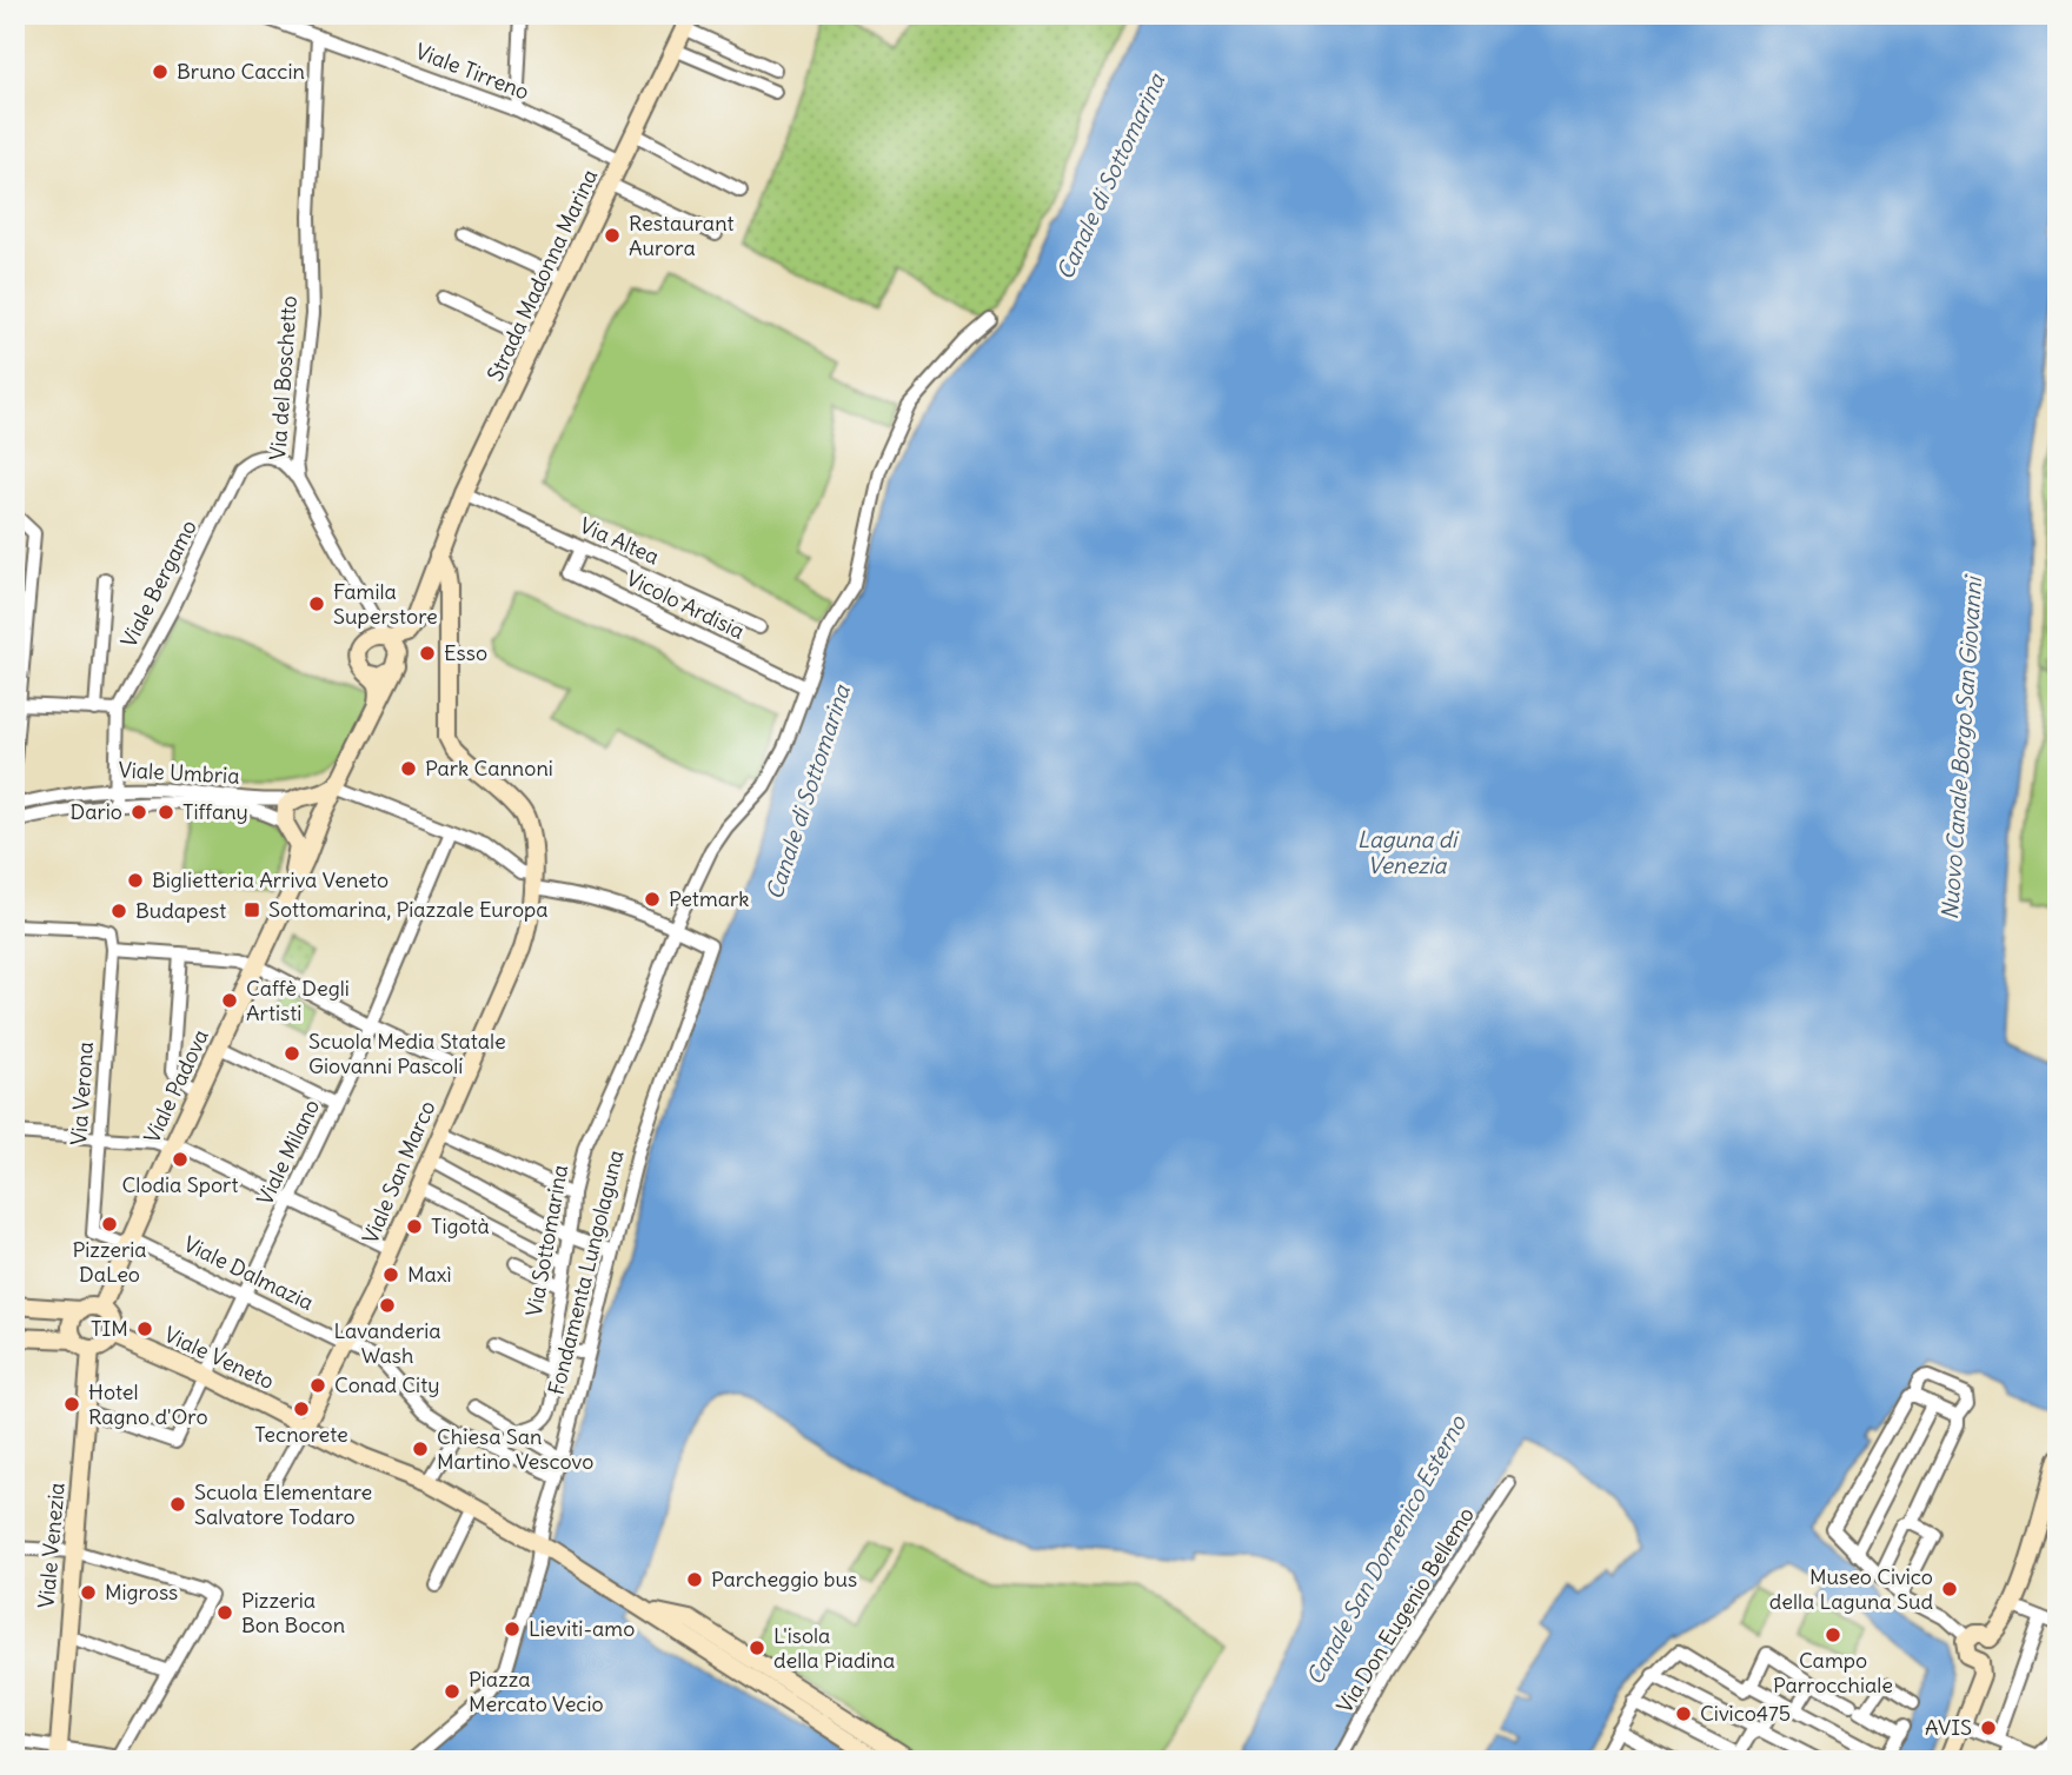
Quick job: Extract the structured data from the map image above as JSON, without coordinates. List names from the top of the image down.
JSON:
{
  "streets": {
    "street": [
      "Viale Tirreno",
      "Strada Madonna Marina",
      "Via del Boschetto",
      "Via Altea",
      "Viale Bergamo",
      "Vicolo Ardisia",
      "Viale Umbria",
      "Viale Padova",
      "Via Verona",
      "Viale Milano",
      "Viale San Marco",
      "Via Sottomarina",
      "Fondamenta Lungolaguna",
      "Viale Dalmazia",
      "Viale Veneto",
      "Viale Venezia",
      "Via Don Eugenio Bellemo"
    ]
  },
  "crossings": [
    ["Viale Tirreno", "Strada Madonna Marina"],
    ["Viale Tirreno", "Via del Boschetto"],
    ["Strada Madonna Marina", "Via Altea"],
    ["Strada Madonna Marina", "Viale San Marco"],
    ["Via del Boschetto", "Viale Bergamo"],
    ["Via del Boschetto", "Viale Padova"],
    ["Via Altea", "Vicolo Ardisia"],
    ["Viale Bergamo", "Viale Umbria"],
    ["Vicolo Ardisia", "Via Sottomarina"],
    ["Viale Umbria", "Viale Padova"],
    ["Viale Padova", "Via Verona"],
    ["Viale Padova", "Viale Dalmazia"],
    ["Viale Padova", "Viale Veneto"],
    ["Viale Padova", "Viale Venezia"],
    ["Via Verona", "Viale Dalmazia"],
    ["Viale Milano", "Viale Dalmazia"],
    ["Viale Milano", "Viale Veneto"],
    ["Viale Milano", "Viale Venezia"],
    ["Viale San Marco", "Fondamenta Lungolaguna"],
    ["Viale San Marco", "Viale Dalmazia"],
    ["Viale San Marco", "Viale Veneto"],
    ["Via Sottomarina", "Fondamenta Lungolaguna"],
    ["Via Sottomarina", "Viale Dalmazia"],
    ["Fondamenta Lungolaguna", "Viale Dalmazia"],
    ["Fondamenta Lungolaguna", "Viale Veneto"],
    ["Viale Veneto", "Viale Venezia"]
  ],
  "water": [
    "Canale di Sottomarina",
    "Nuovo Canale Borgo San Giovanni",
    "Laguna di Venezia",
    "Canale San Domenico Esterno"
  ],
  "places": {
    "other": [
      "Bruno Caccin",
      "Restaurant Aurora",
      "Famila Superstore",
      "Esso",
      "Park Cannoni",
      "Dario",
      "Tiffany",
      "Biglietteria Arriva Veneto",
      "Petmark",
      "Budapest",
      "Caffè Degli Artisti",
      "Scuola Media Statale Giovanni Pascoli",
      "Clodia Sport",
      "Pizzeria DaLeo",
      "Tigotà",
      "Maxì",
      "Lavanderia Wash",
      "TIM",
      "Conad City",
      "Hotel Ragno d'Oro",
      "Tecnorete",
      "Chiesa San Martino Vescovo",
      "Scuola Elementare Salvatore Todaro",
      "Parcheggio bus",
      "Museo Civico della Laguna Sud",
      "Migross",
      "Pizzeria Bon Bocon",
      "Lieviti-amo",
      "Campo Parrocchiale",
      "L'isola della Piadina",
      "Piazza Mercato Vecio",
      "Civico475",
      "AVIS"
    ],
    "transit": ["Sottomarina, Piazzale Europa"]
  }
}
